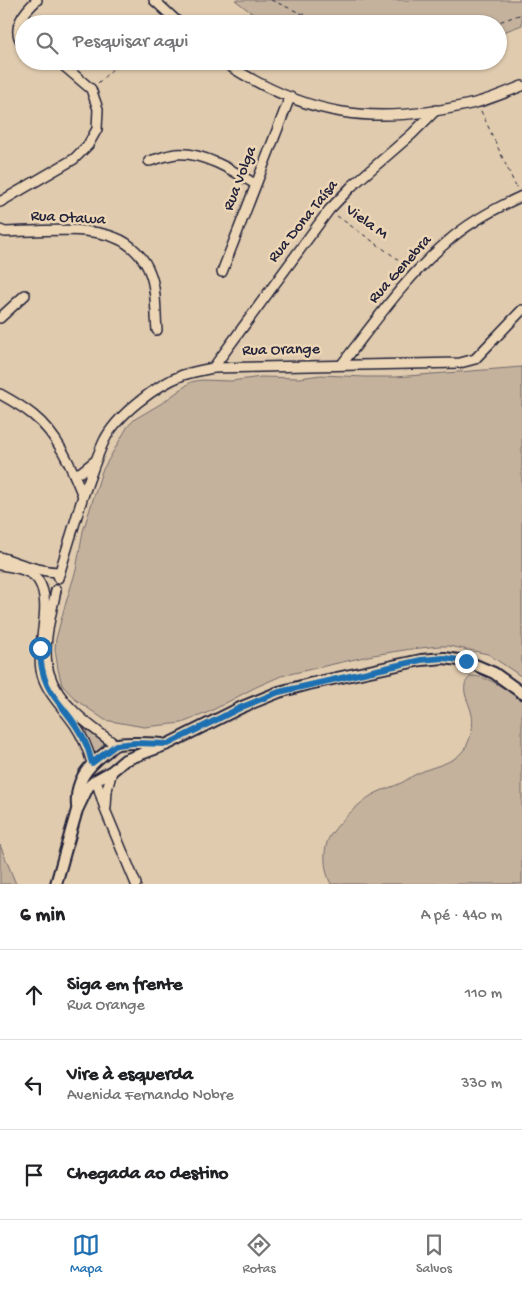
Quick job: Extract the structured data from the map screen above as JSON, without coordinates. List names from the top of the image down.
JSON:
{
  "streets": {
    "street": [
      "Rua Volga",
      "Rua Otawa",
      "Rua Dona Taísa",
      "Rua Genebra",
      "Rua Orange"
    ],
    "path": ["Viela M"]
  },
  "crossings": [
    ["Rua Dona Taísa", "Viela M"],
    ["Rua Dona Taísa", "Rua Orange"],
    ["Viela M", "Rua Genebra"],
    ["Rua Genebra", "Rua Orange"]
  ],
  "page": {
    "search": "Pesquisar aqui",
    "heading": ["6 min", "A pé · 440 m"],
    "list": [
      ["Siga em frente", "Rua Orange", "110 m"],
      ["Vire à esquerda", "Avenida Fernando Nobre", "330 m"],
      "Chegada ao destino"
    ],
    "nav": ["Mapa", "Rotas", "Salvos"]
  }
}
